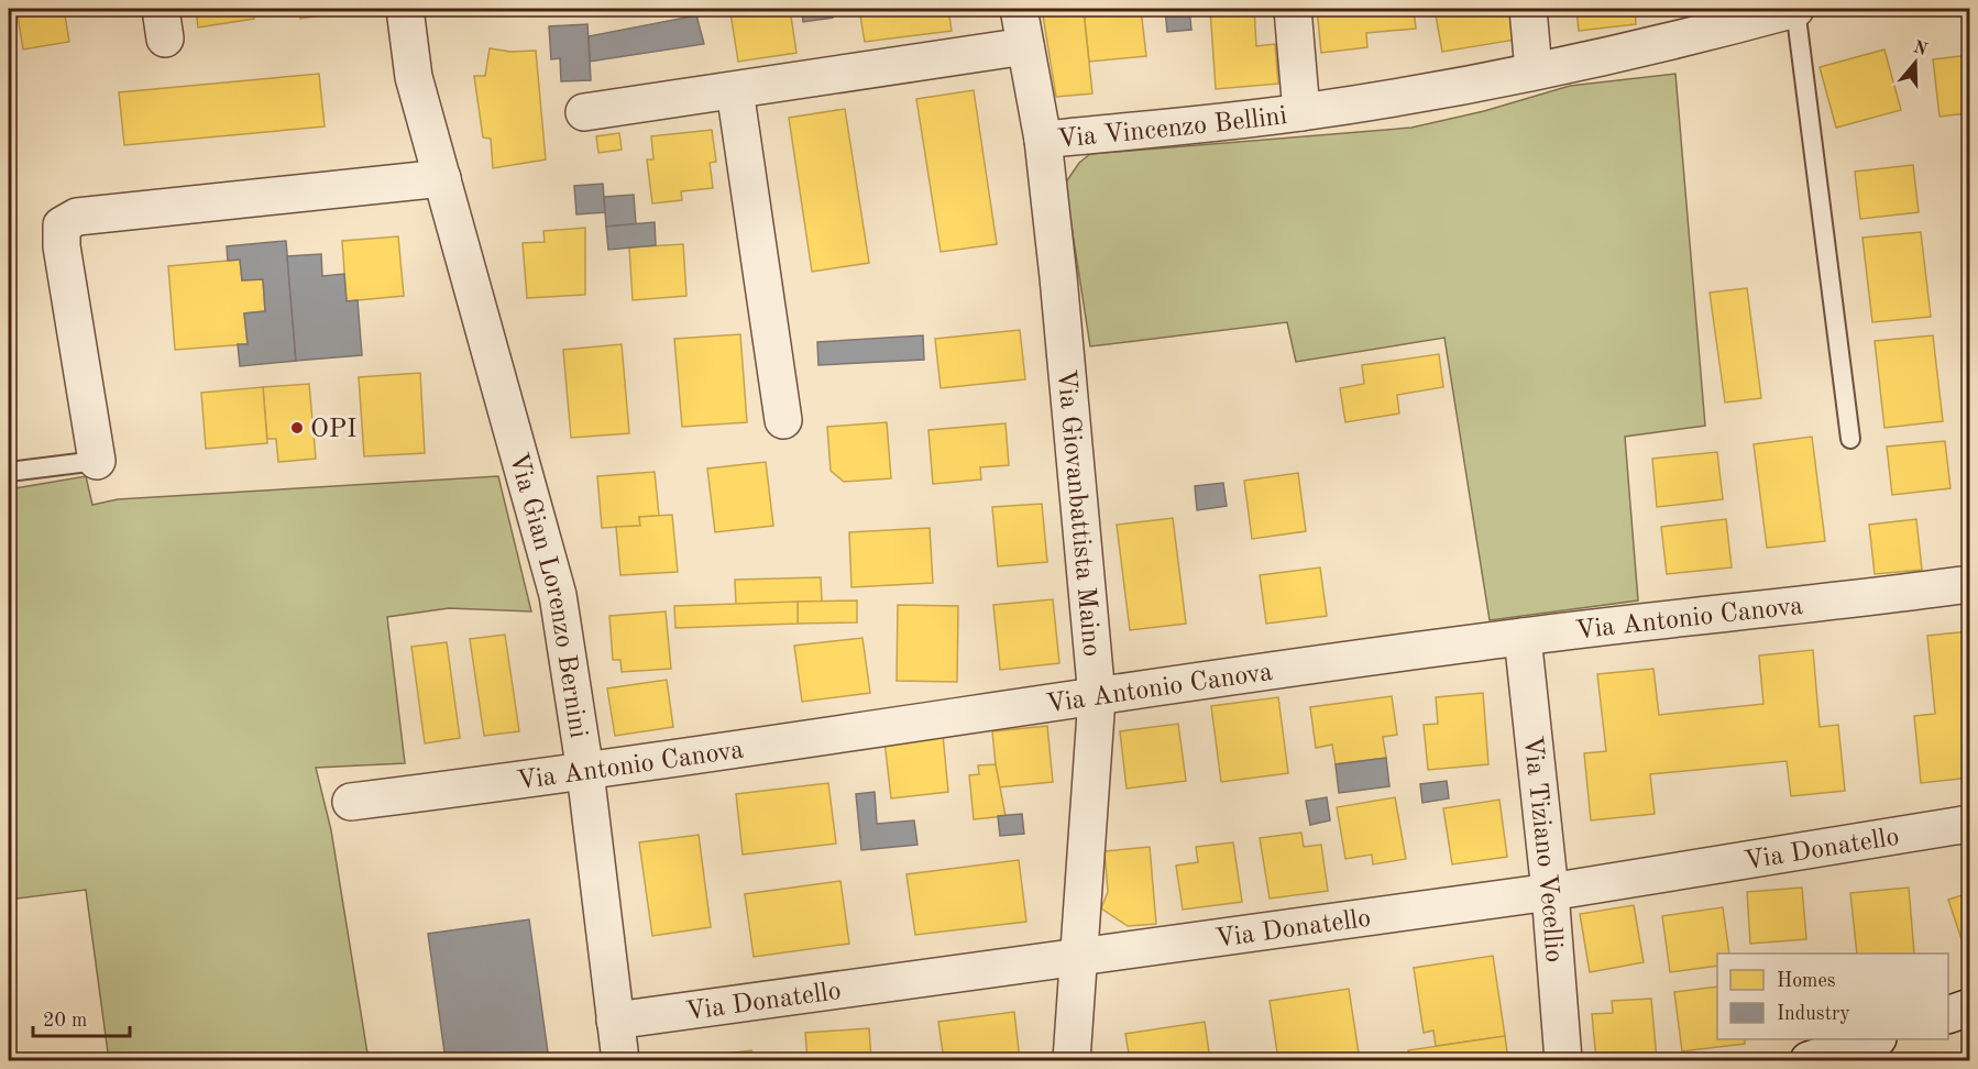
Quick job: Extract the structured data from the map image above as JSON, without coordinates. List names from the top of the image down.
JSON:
{
  "streets": {
    "street": [
      "Via Vincenzo Bellini",
      "Via Giovanbattista Maino",
      "Via Gian Lorenzo Bernini",
      "Via Antonio Canova",
      "Via Donatello",
      "Via Tiziano Vecellio"
    ]
  },
  "crossings": [
    ["Via Vincenzo Bellini", "Via Giovanbattista Maino"],
    ["Via Giovanbattista Maino", "Via Antonio Canova"],
    ["Via Giovanbattista Maino", "Via Donatello"],
    ["Via Gian Lorenzo Bernini", "Via Antonio Canova"],
    ["Via Gian Lorenzo Bernini", "Via Donatello"],
    ["Via Antonio Canova", "Via Tiziano Vecellio"],
    ["Via Donatello", "Via Tiziano Vecellio"]
  ],
  "places": ["OPI"],
  "legend": ["Homes", "Industry"],
  "scale_bar": "20 m",
  "north": "top"
}
